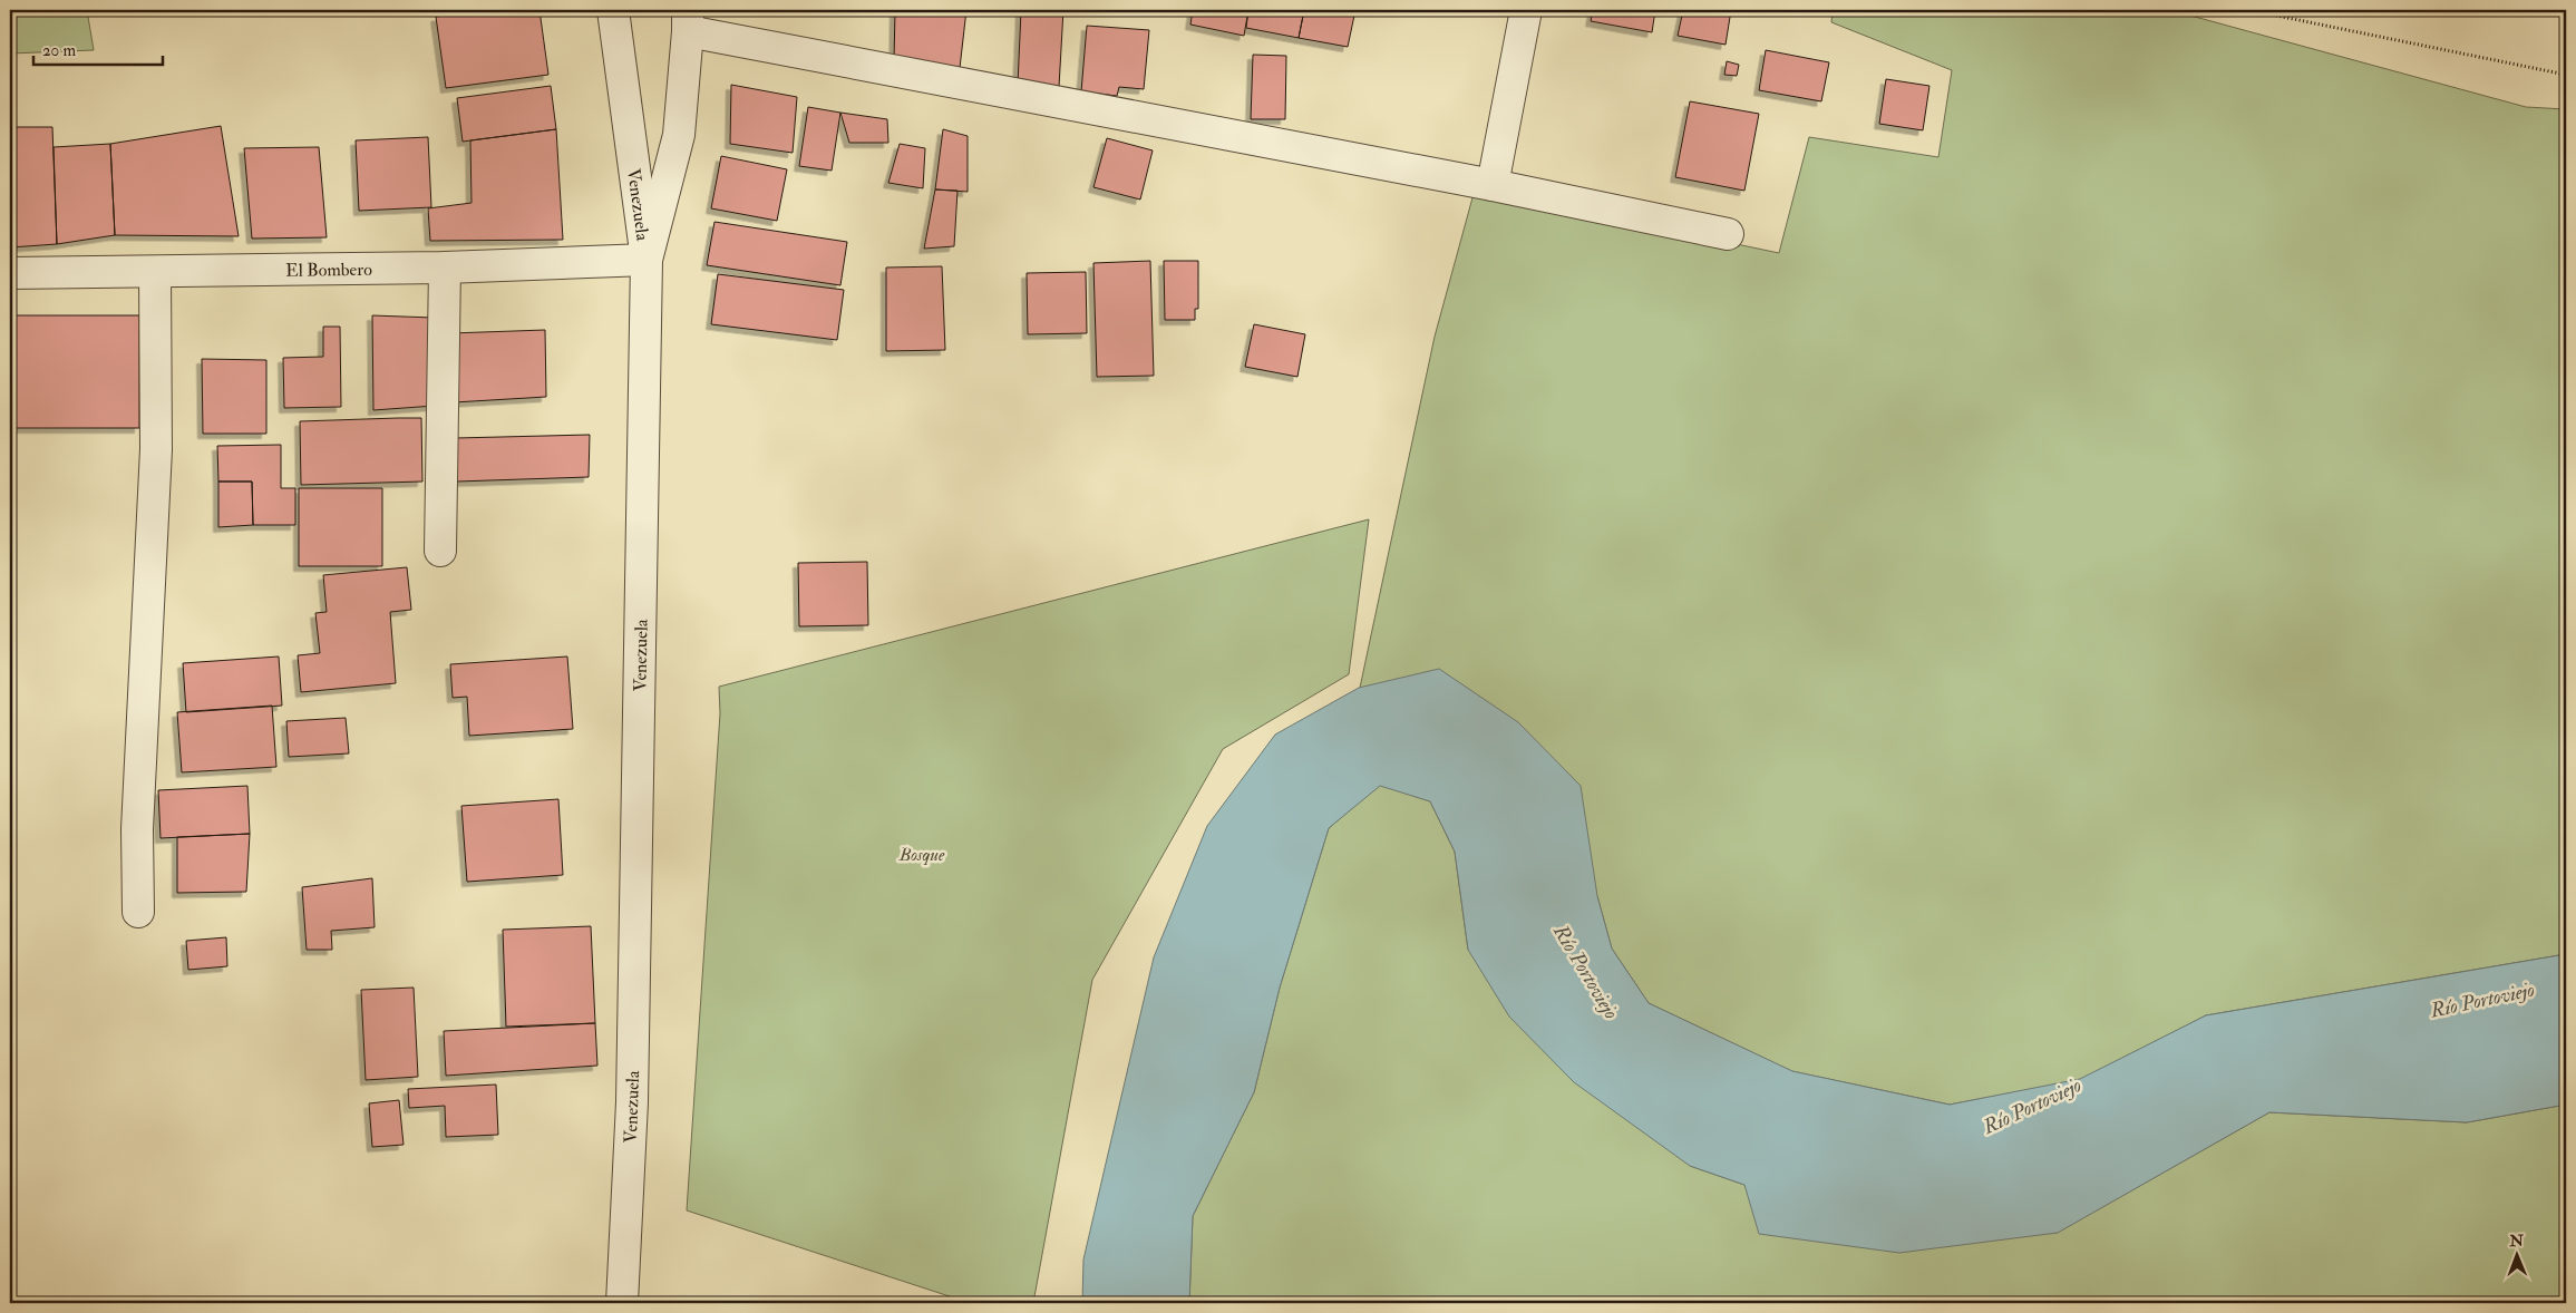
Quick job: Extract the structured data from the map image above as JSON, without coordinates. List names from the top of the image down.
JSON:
{
  "streets": {
    "street": ["Venezuela", "El Bombero"]
  },
  "crossings": [
    ["Venezuela", "El Bombero"]
  ],
  "water": ["Río Portoviejo"],
  "parks": ["Bosque"],
  "scale_bar": "20 m",
  "north": "top"
}
